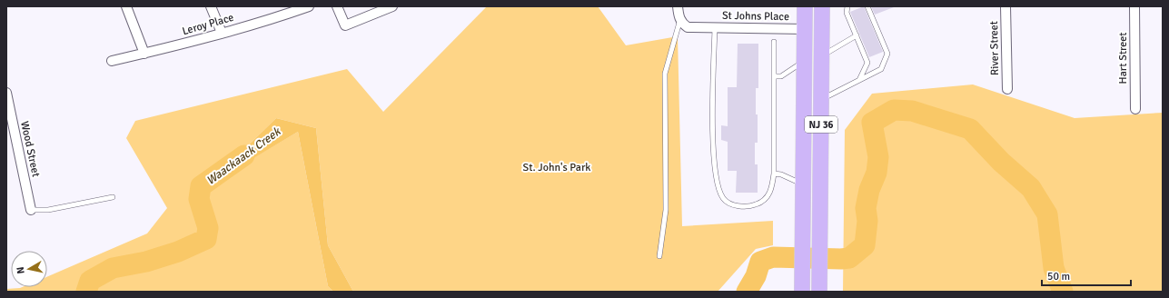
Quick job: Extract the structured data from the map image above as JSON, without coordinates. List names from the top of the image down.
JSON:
{
  "streets": {
    "highway": ["NJ 36"],
    "street": [
      "St Johns Place",
      "Leroy Place",
      "River Street",
      "Hart Street",
      "Wood Street"
    ]
  },
  "crossings": [
    ["St Johns Place", "NJ 36"]
  ],
  "water": ["Waackaack Creek"],
  "parks": ["St. John's Park"],
  "scale_bar": "50 m",
  "north": "left"
}
